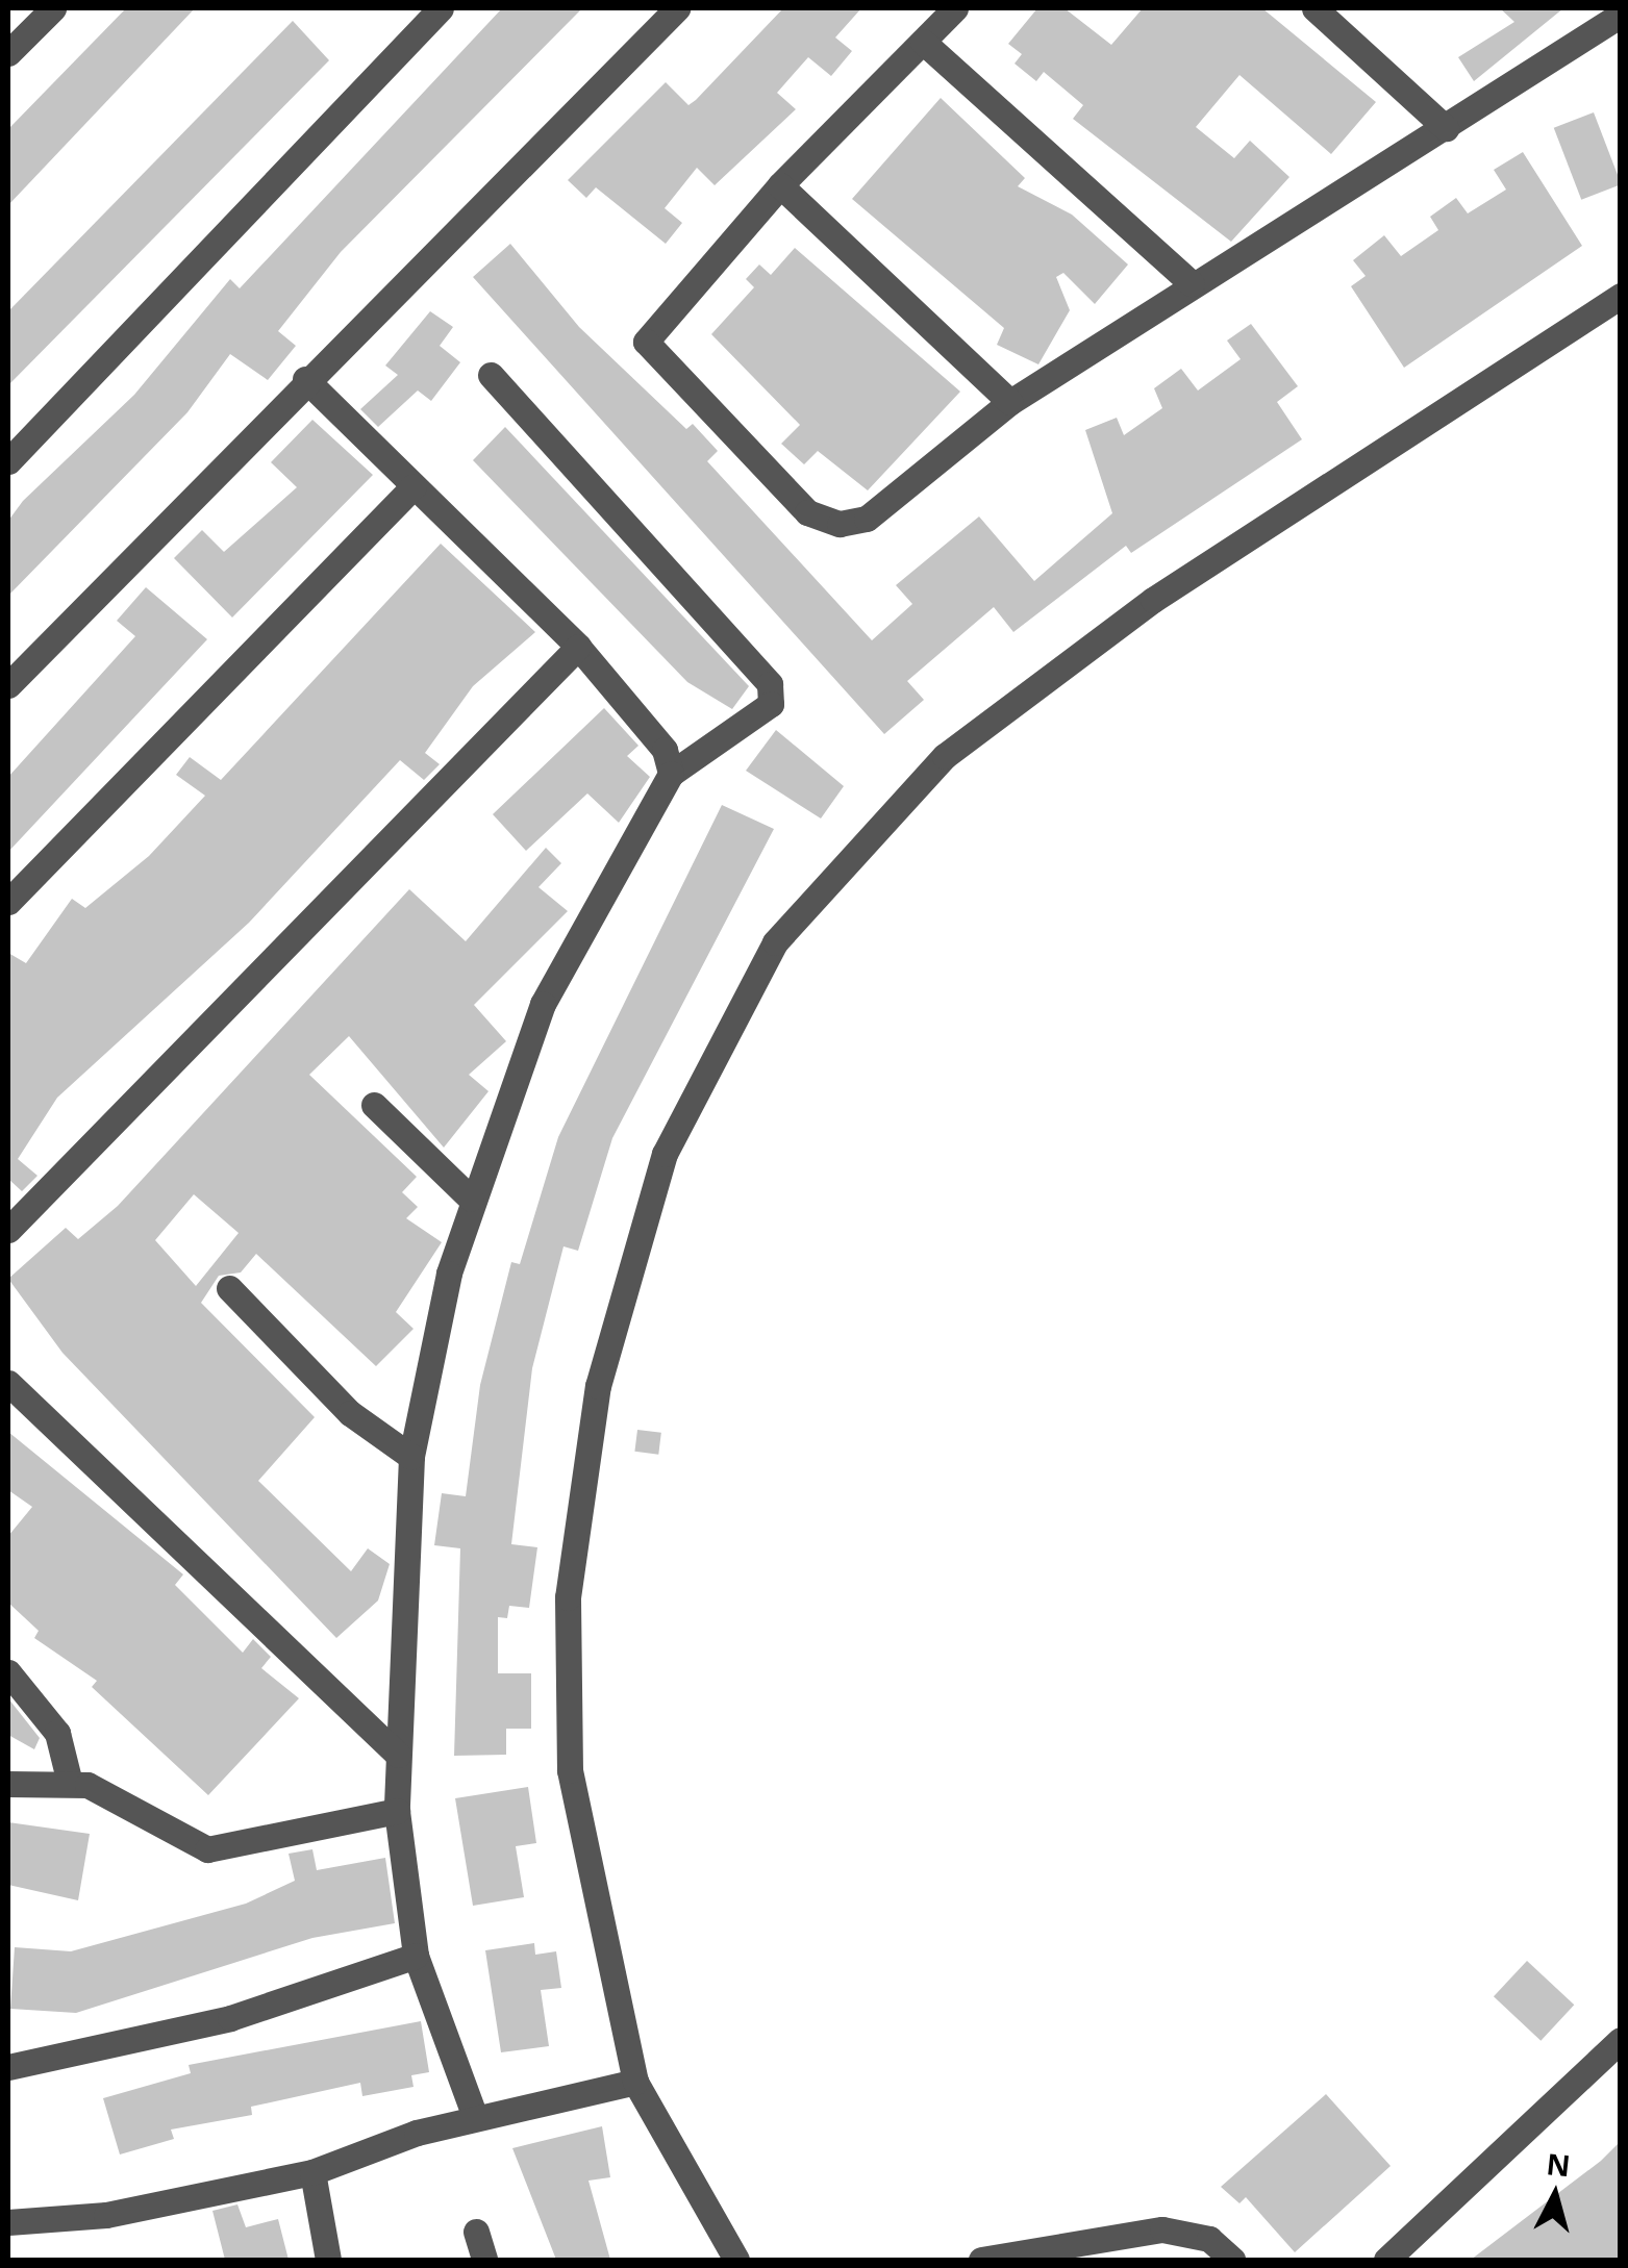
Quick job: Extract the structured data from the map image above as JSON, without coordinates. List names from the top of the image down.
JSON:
{
  "north": "top"
}
